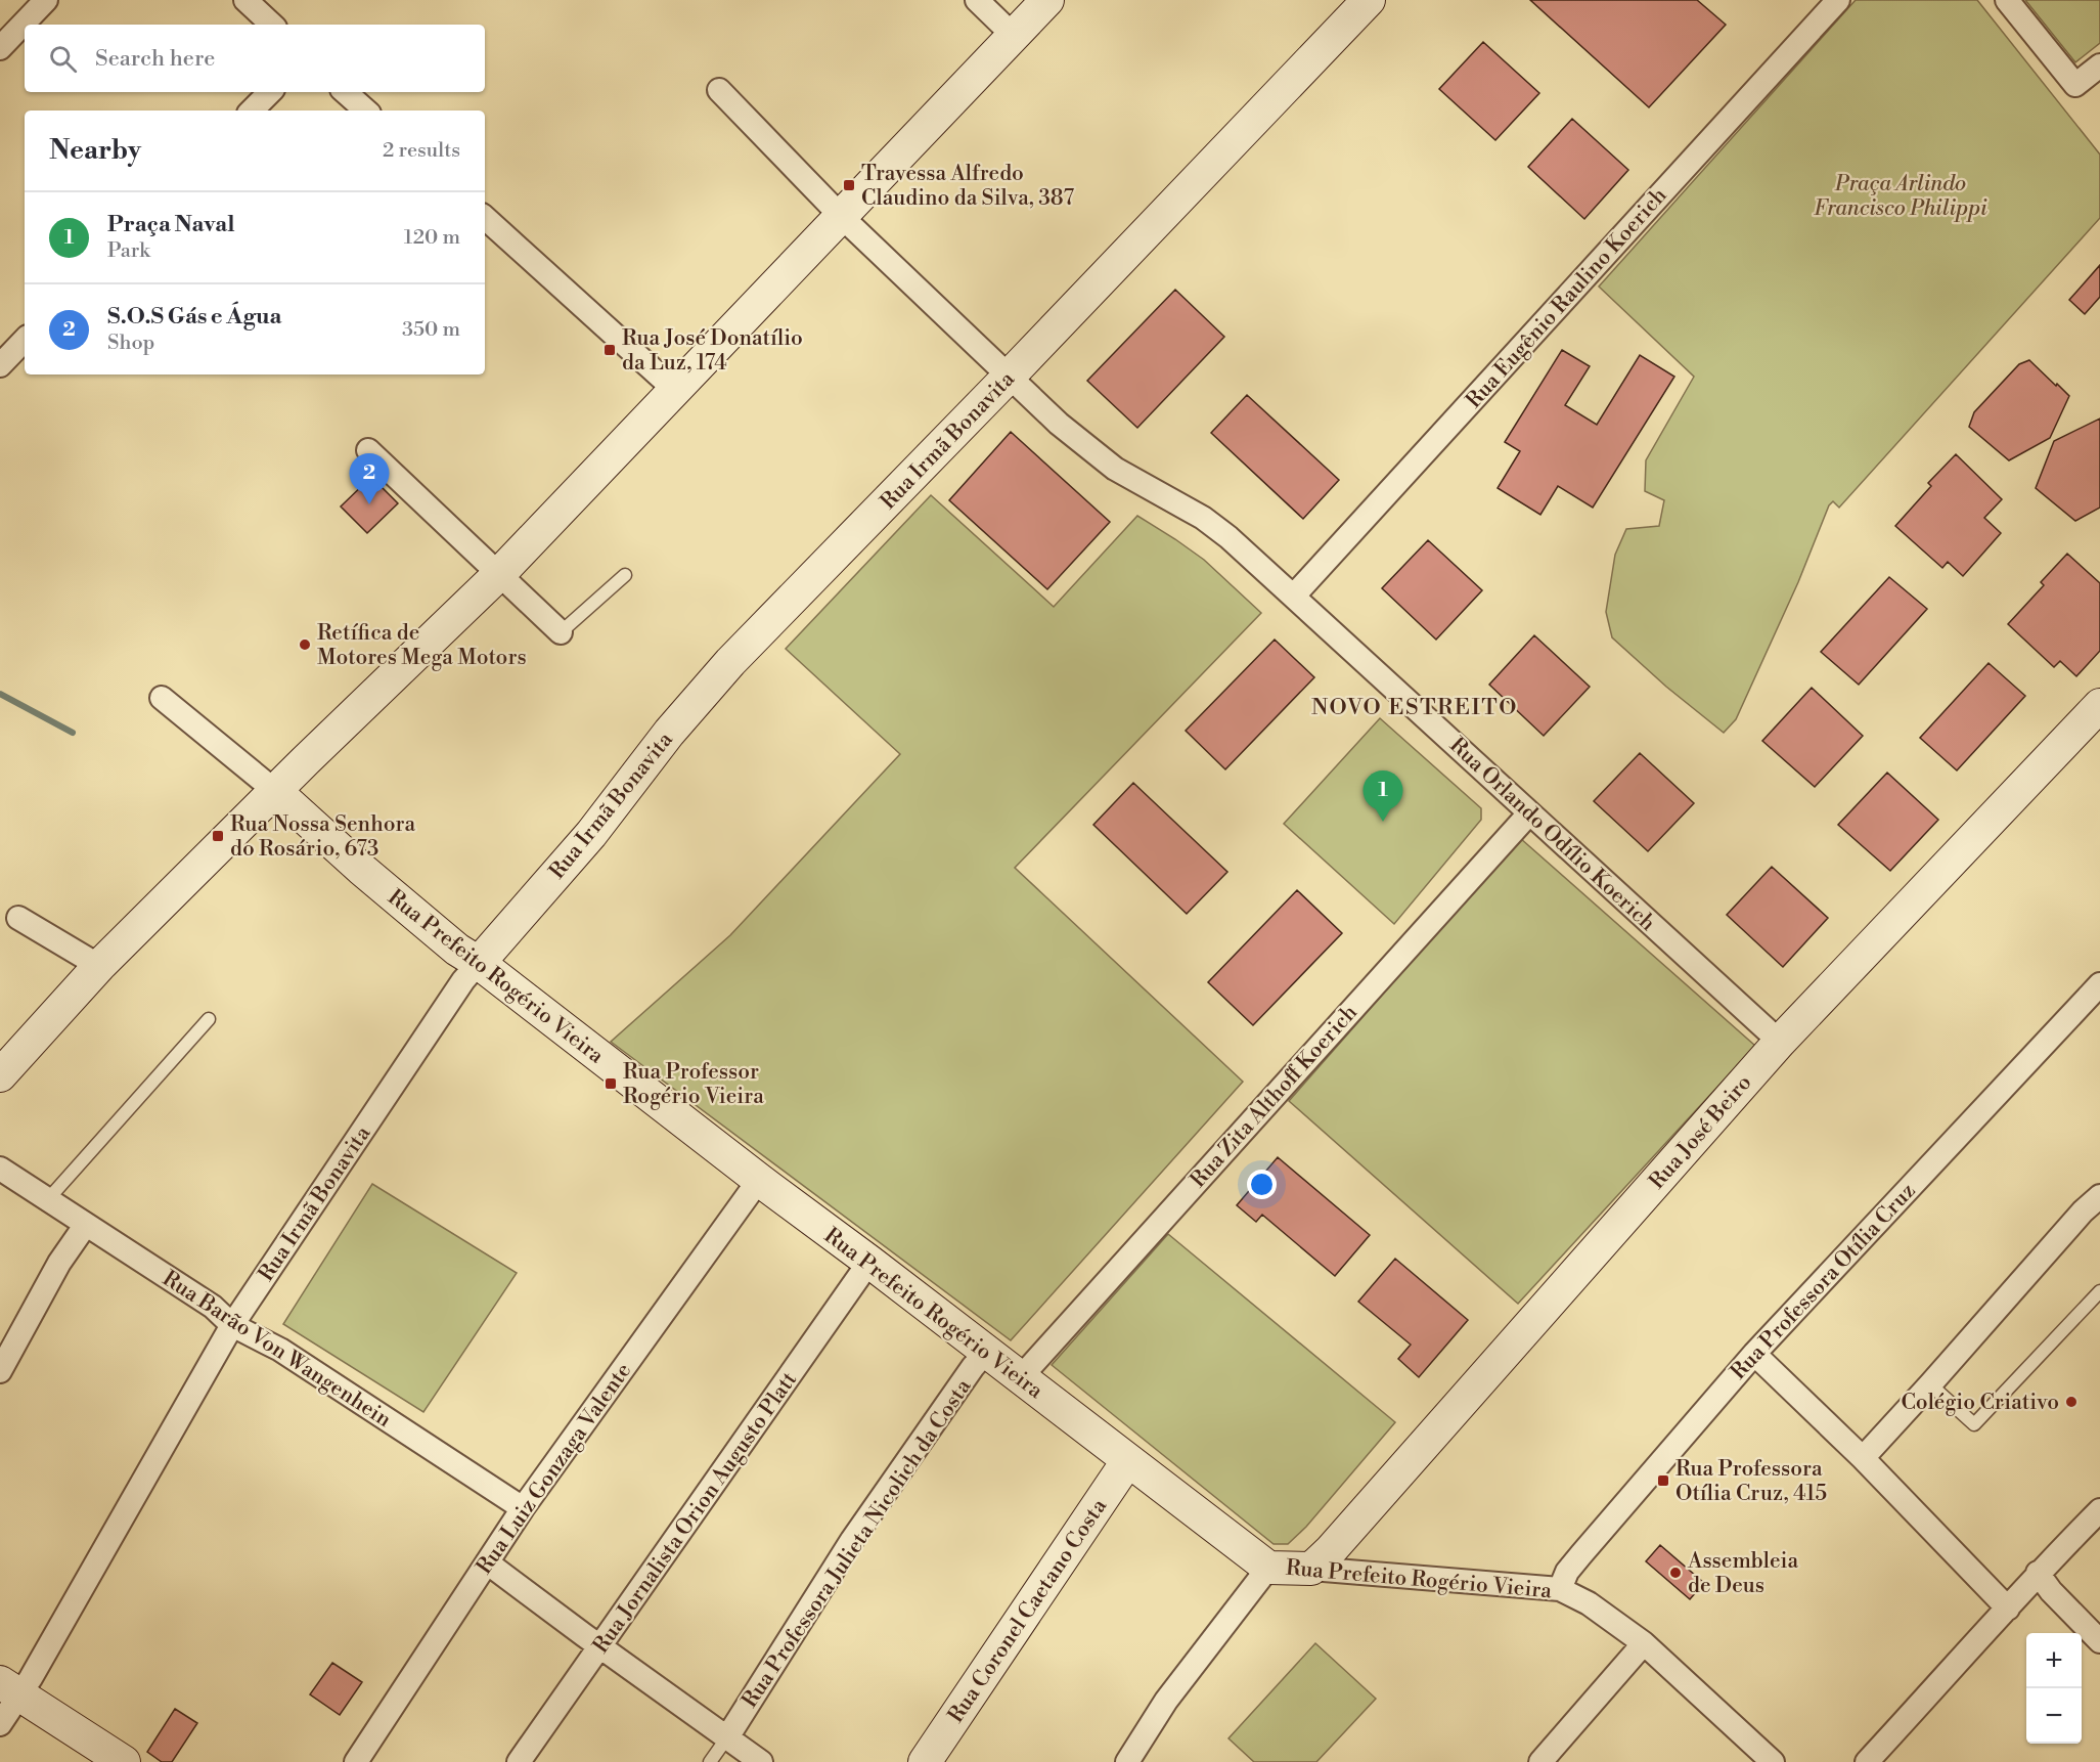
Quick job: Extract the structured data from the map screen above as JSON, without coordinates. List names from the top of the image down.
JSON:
{
  "streets": {
    "street": [
      "Rua Eugênio Raulino Koerich",
      "Rua Irmã Bonavita",
      "Rua Orlando Odílio Koerich",
      "Rua Prefeito Rogério Vieira",
      "Rua Zita Althoff Koerich",
      "Rua José Beiro",
      "Rua Professora Otília Cruz",
      "Rua Barão Von Wangenhein",
      "Rua Luiz Gonzaga Valente",
      "Rua Jornalista Orion Augusto Platt",
      "Rua Professora Julieta Nicolich da Costa",
      "Rua Coronel Caetano Costa"
    ]
  },
  "crossings": [
    ["Rua Eugênio Raulino Koerich", "Rua Orlando Odílio Koerich"],
    ["Rua Irmã Bonavita", "Rua Orlando Odílio Koerich"],
    ["Rua Irmã Bonavita", "Rua Prefeito Rogério Vieira"],
    ["Rua Irmã Bonavita", "Rua Barão Von Wangenhein"],
    ["Rua Orlando Odílio Koerich", "Rua Zita Althoff Koerich"],
    ["Rua Orlando Odílio Koerich", "Rua José Beiro"],
    ["Rua Prefeito Rogério Vieira", "Rua Zita Althoff Koerich"],
    ["Rua Prefeito Rogério Vieira", "Rua José Beiro"],
    ["Rua Prefeito Rogério Vieira", "Rua Professora Otília Cruz"],
    ["Rua Prefeito Rogério Vieira", "Rua Luiz Gonzaga Valente"],
    ["Rua Prefeito Rogério Vieira", "Rua Jornalista Orion Augusto Platt"],
    ["Rua Prefeito Rogério Vieira", "Rua Professora Julieta Nicolich da Costa"],
    ["Rua Prefeito Rogério Vieira", "Rua Coronel Caetano Costa"],
    ["Rua Barão Von Wangenhein", "Rua Luiz Gonzaga Valente"]
  ],
  "districts": ["NOVO ESTREITO"],
  "parks": ["Praça Arlindo Francisco Philippi"],
  "places": {
    "transit": [
      "Travessa Alfredo Claudino da Silva, 387",
      "Rua José Donatílio da Luz, 174",
      "Rua Nossa Senhora do Rosário, 673",
      "Rua Professor Rogério Vieira",
      "Rua Professora Otília Cruz, 415"
    ],
    "other": ["Retífica de Motores Mega Motors", "Colégio Criativo", "Assembleia de Deus"]
  },
  "page": {
    "search": "Search here",
    "heading": ["Nearby", "2 results"],
    "list": [
      {
        "mark": "1",
        "name": "Praça Naval",
        "note": "Park",
        "value": "120 m"
      },
      {
        "mark": "2",
        "name": "S.O.S Gás e Água",
        "note": "Shop",
        "value": "350 m"
      }
    ],
    "pins": ["2", "1"],
    "map_buttons": ["+", "−"]
  }
}
